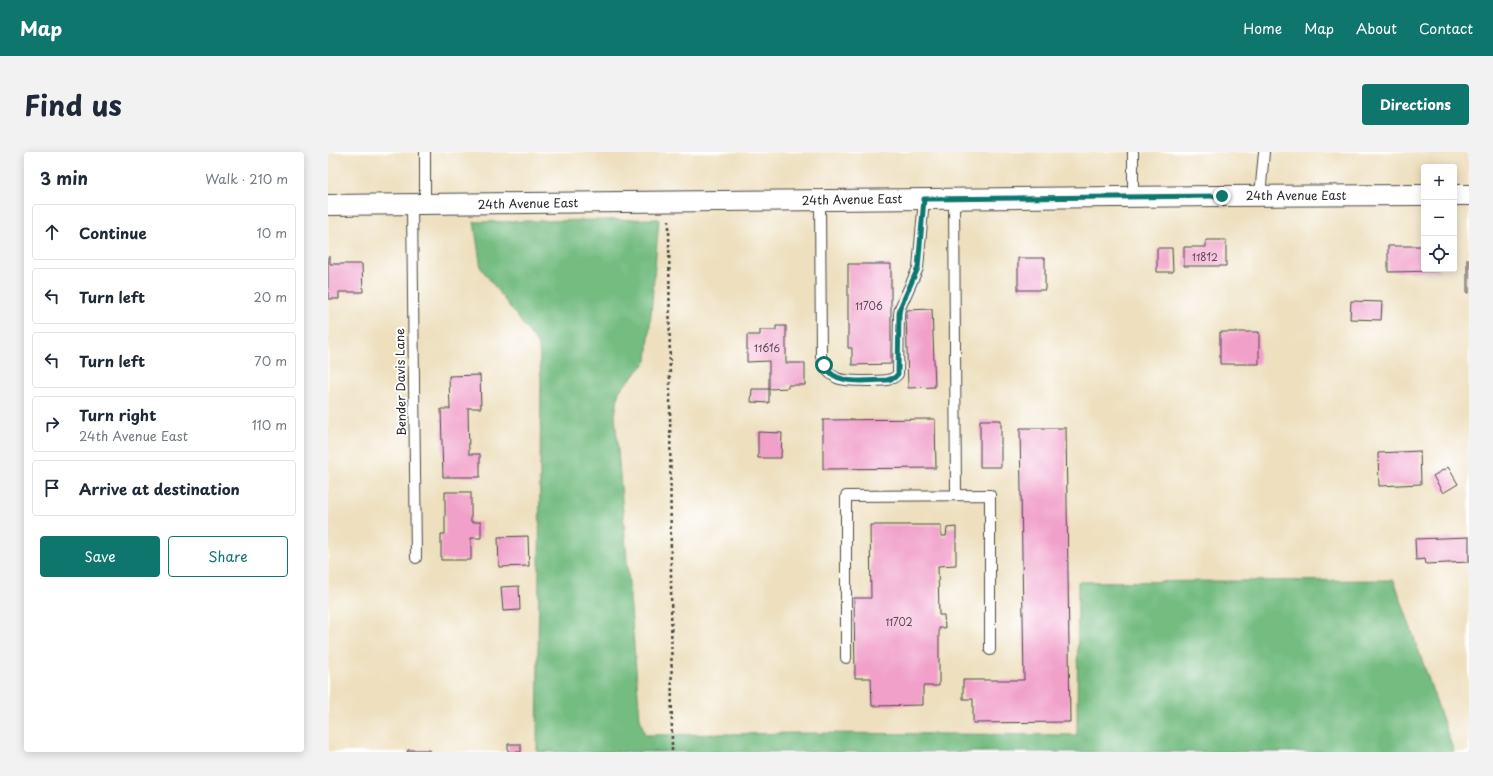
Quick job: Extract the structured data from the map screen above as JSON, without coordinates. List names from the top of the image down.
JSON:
{
  "streets": {
    "street": ["24th Avenue East"],
    "lane": ["Bender Davis Lane"]
  },
  "crossings": [
    ["24th Avenue East", "Bender Davis Lane"]
  ],
  "house_numbers": [
    "11812",
    "11706",
    "11616",
    "11702"
  ],
  "page": {
    "header": "Map",
    "nav": [
      "Home",
      "Map",
      "About",
      "Contact"
    ],
    "title": "Find us",
    "buttons": [
      "Directions",
      ["Save", "Share"]
    ],
    "heading": ["3 min", "Walk · 210 m"],
    "map_buttons": ["+", "−"],
    "list": [
      ["Continue", "10 m"],
      ["Turn left", "20 m"],
      ["Turn left", "70 m"],
      ["Turn right", "24th Avenue East", "110 m"],
      "Arrive at destination"
    ]
  }
}
